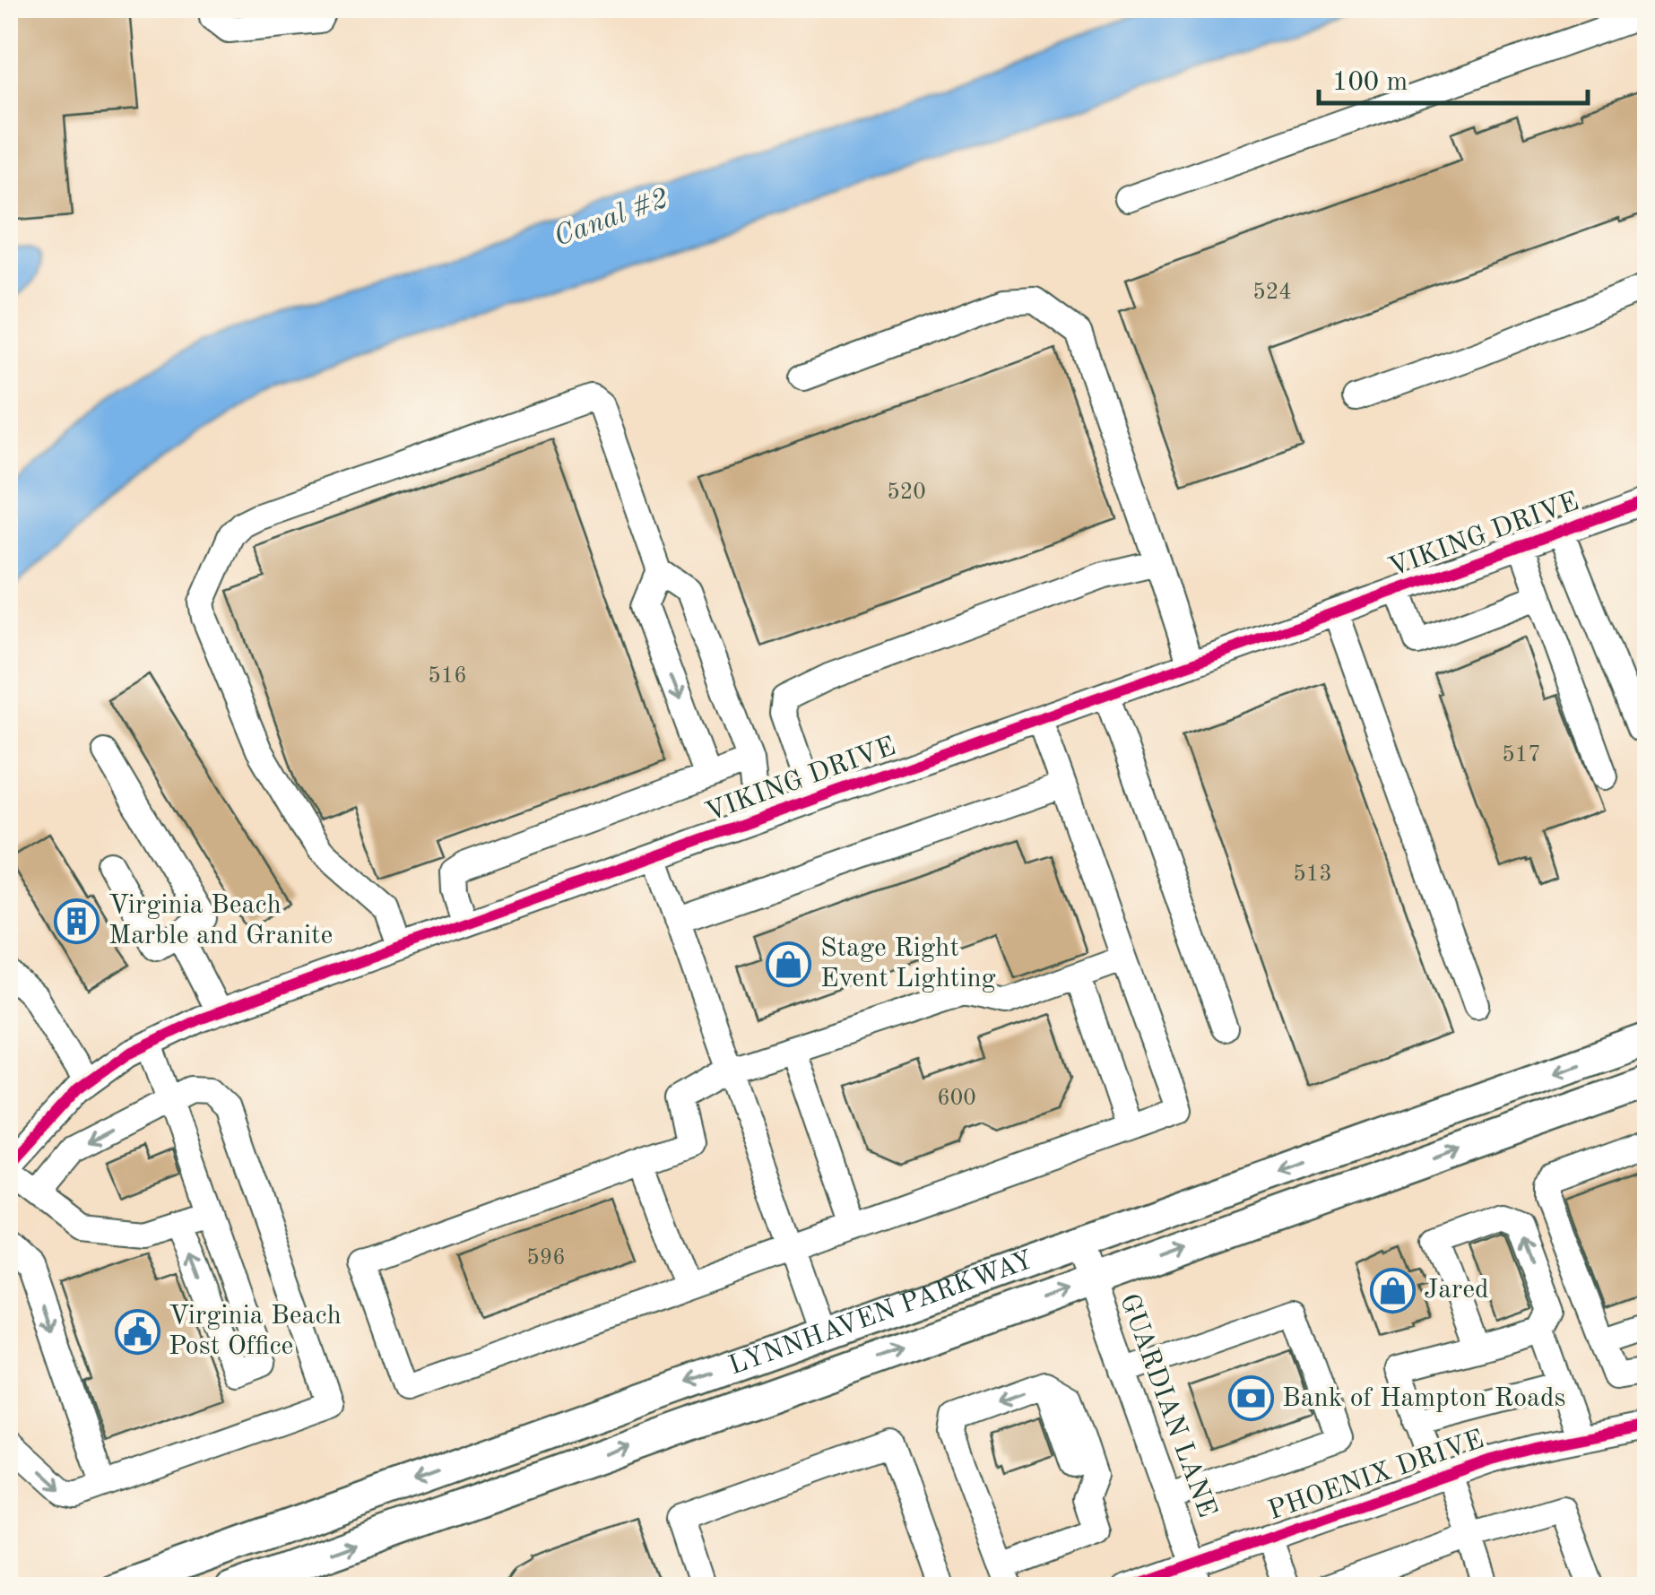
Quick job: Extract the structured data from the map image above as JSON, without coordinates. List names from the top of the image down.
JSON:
{
  "streets": {
    "main road": ["LYNNHAVEN PARKWAY"],
    "street": ["VIKING DRIVE", "GUARDIAN LANE", "PHOENIX DRIVE"]
  },
  "crossings": [
    ["LYNNHAVEN PARKWAY", "GUARDIAN LANE"],
    ["GUARDIAN LANE", "PHOENIX DRIVE"]
  ],
  "water": ["Canal #2"],
  "places": {
    "building": ["Virginia Beach Marble and Granite"],
    "shop": ["Stage Right Event Lighting", "Jared"],
    "public building": ["Virginia Beach Post Office"],
    "bank": ["Bank of Hampton Roads"]
  },
  "house_numbers": [
    "524",
    "520",
    "516",
    "517",
    "513",
    "600",
    "596"
  ],
  "scale_bar": "100 m"
}
